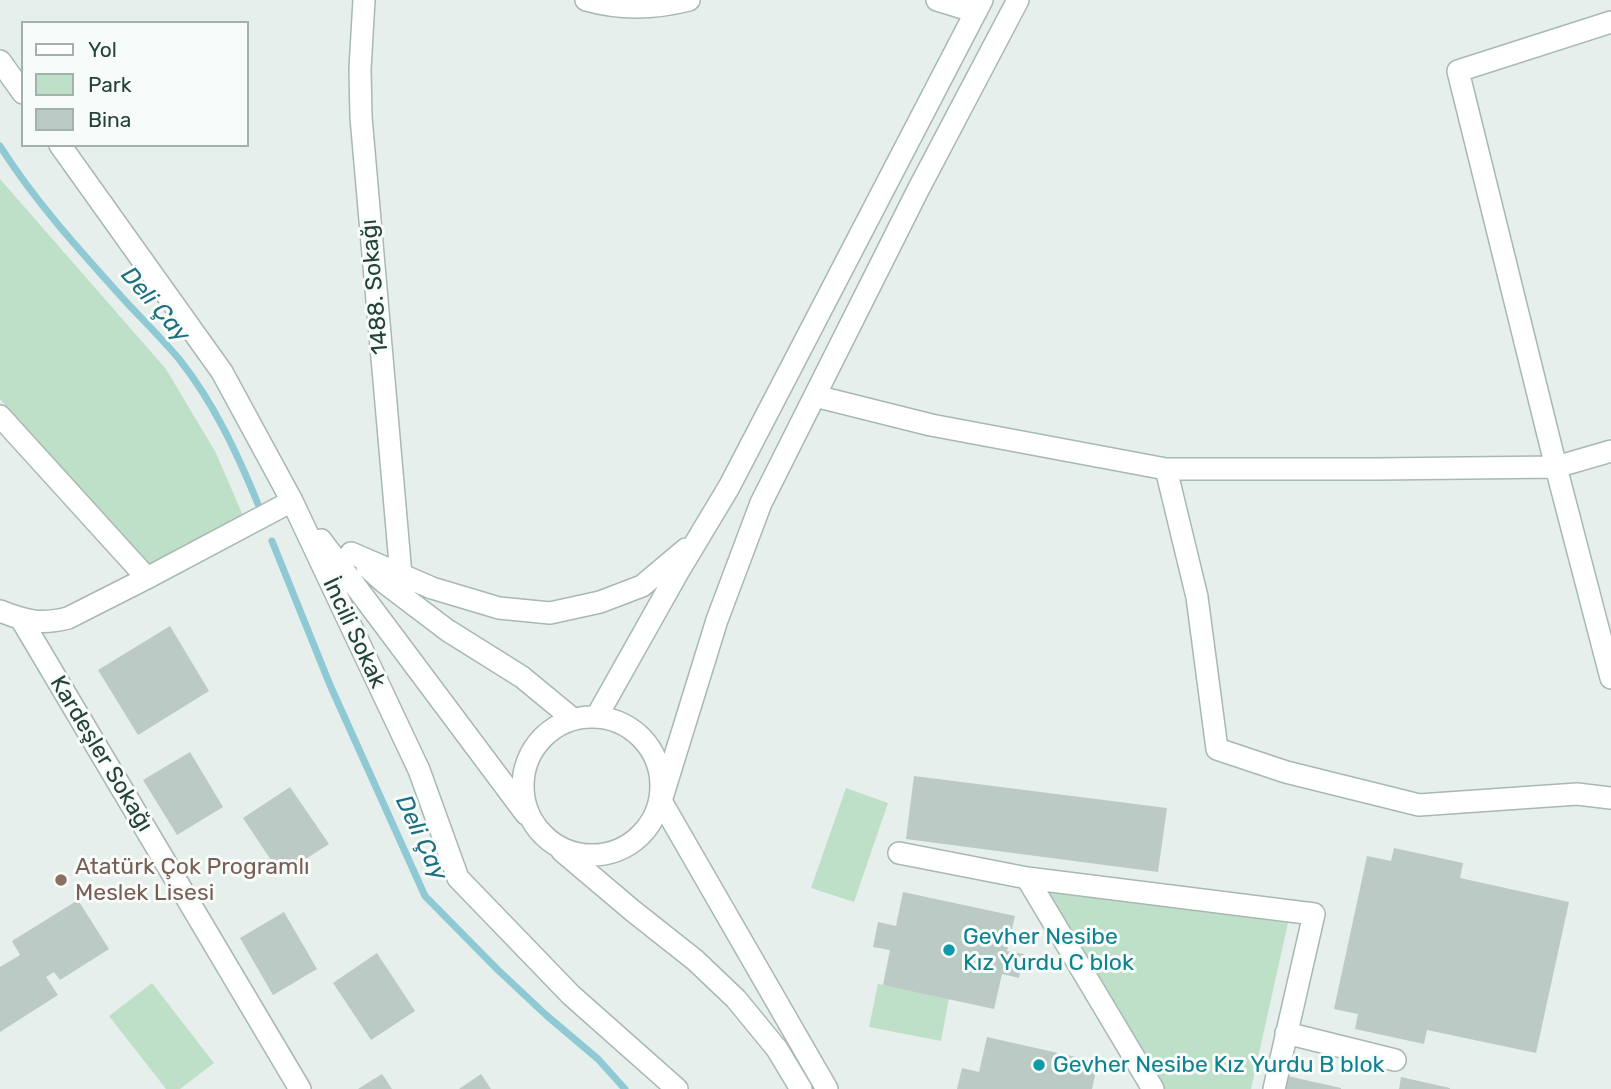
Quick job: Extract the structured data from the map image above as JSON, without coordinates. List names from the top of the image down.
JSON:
{
  "streets": {
    "street": ["1488. Sokağı", "İncili Sokak", "Kardeşler Sokağı"]
  },
  "water": ["Deli Çay"],
  "places": ["Atatürk Çok Programlı Meslek Lisesi", "Gevher Nesibe Kız Yurdu C blok", "Gevher Nesibe Kız Yurdu B blok"],
  "legend": ["Yol", "Park", "Bina"]
}
